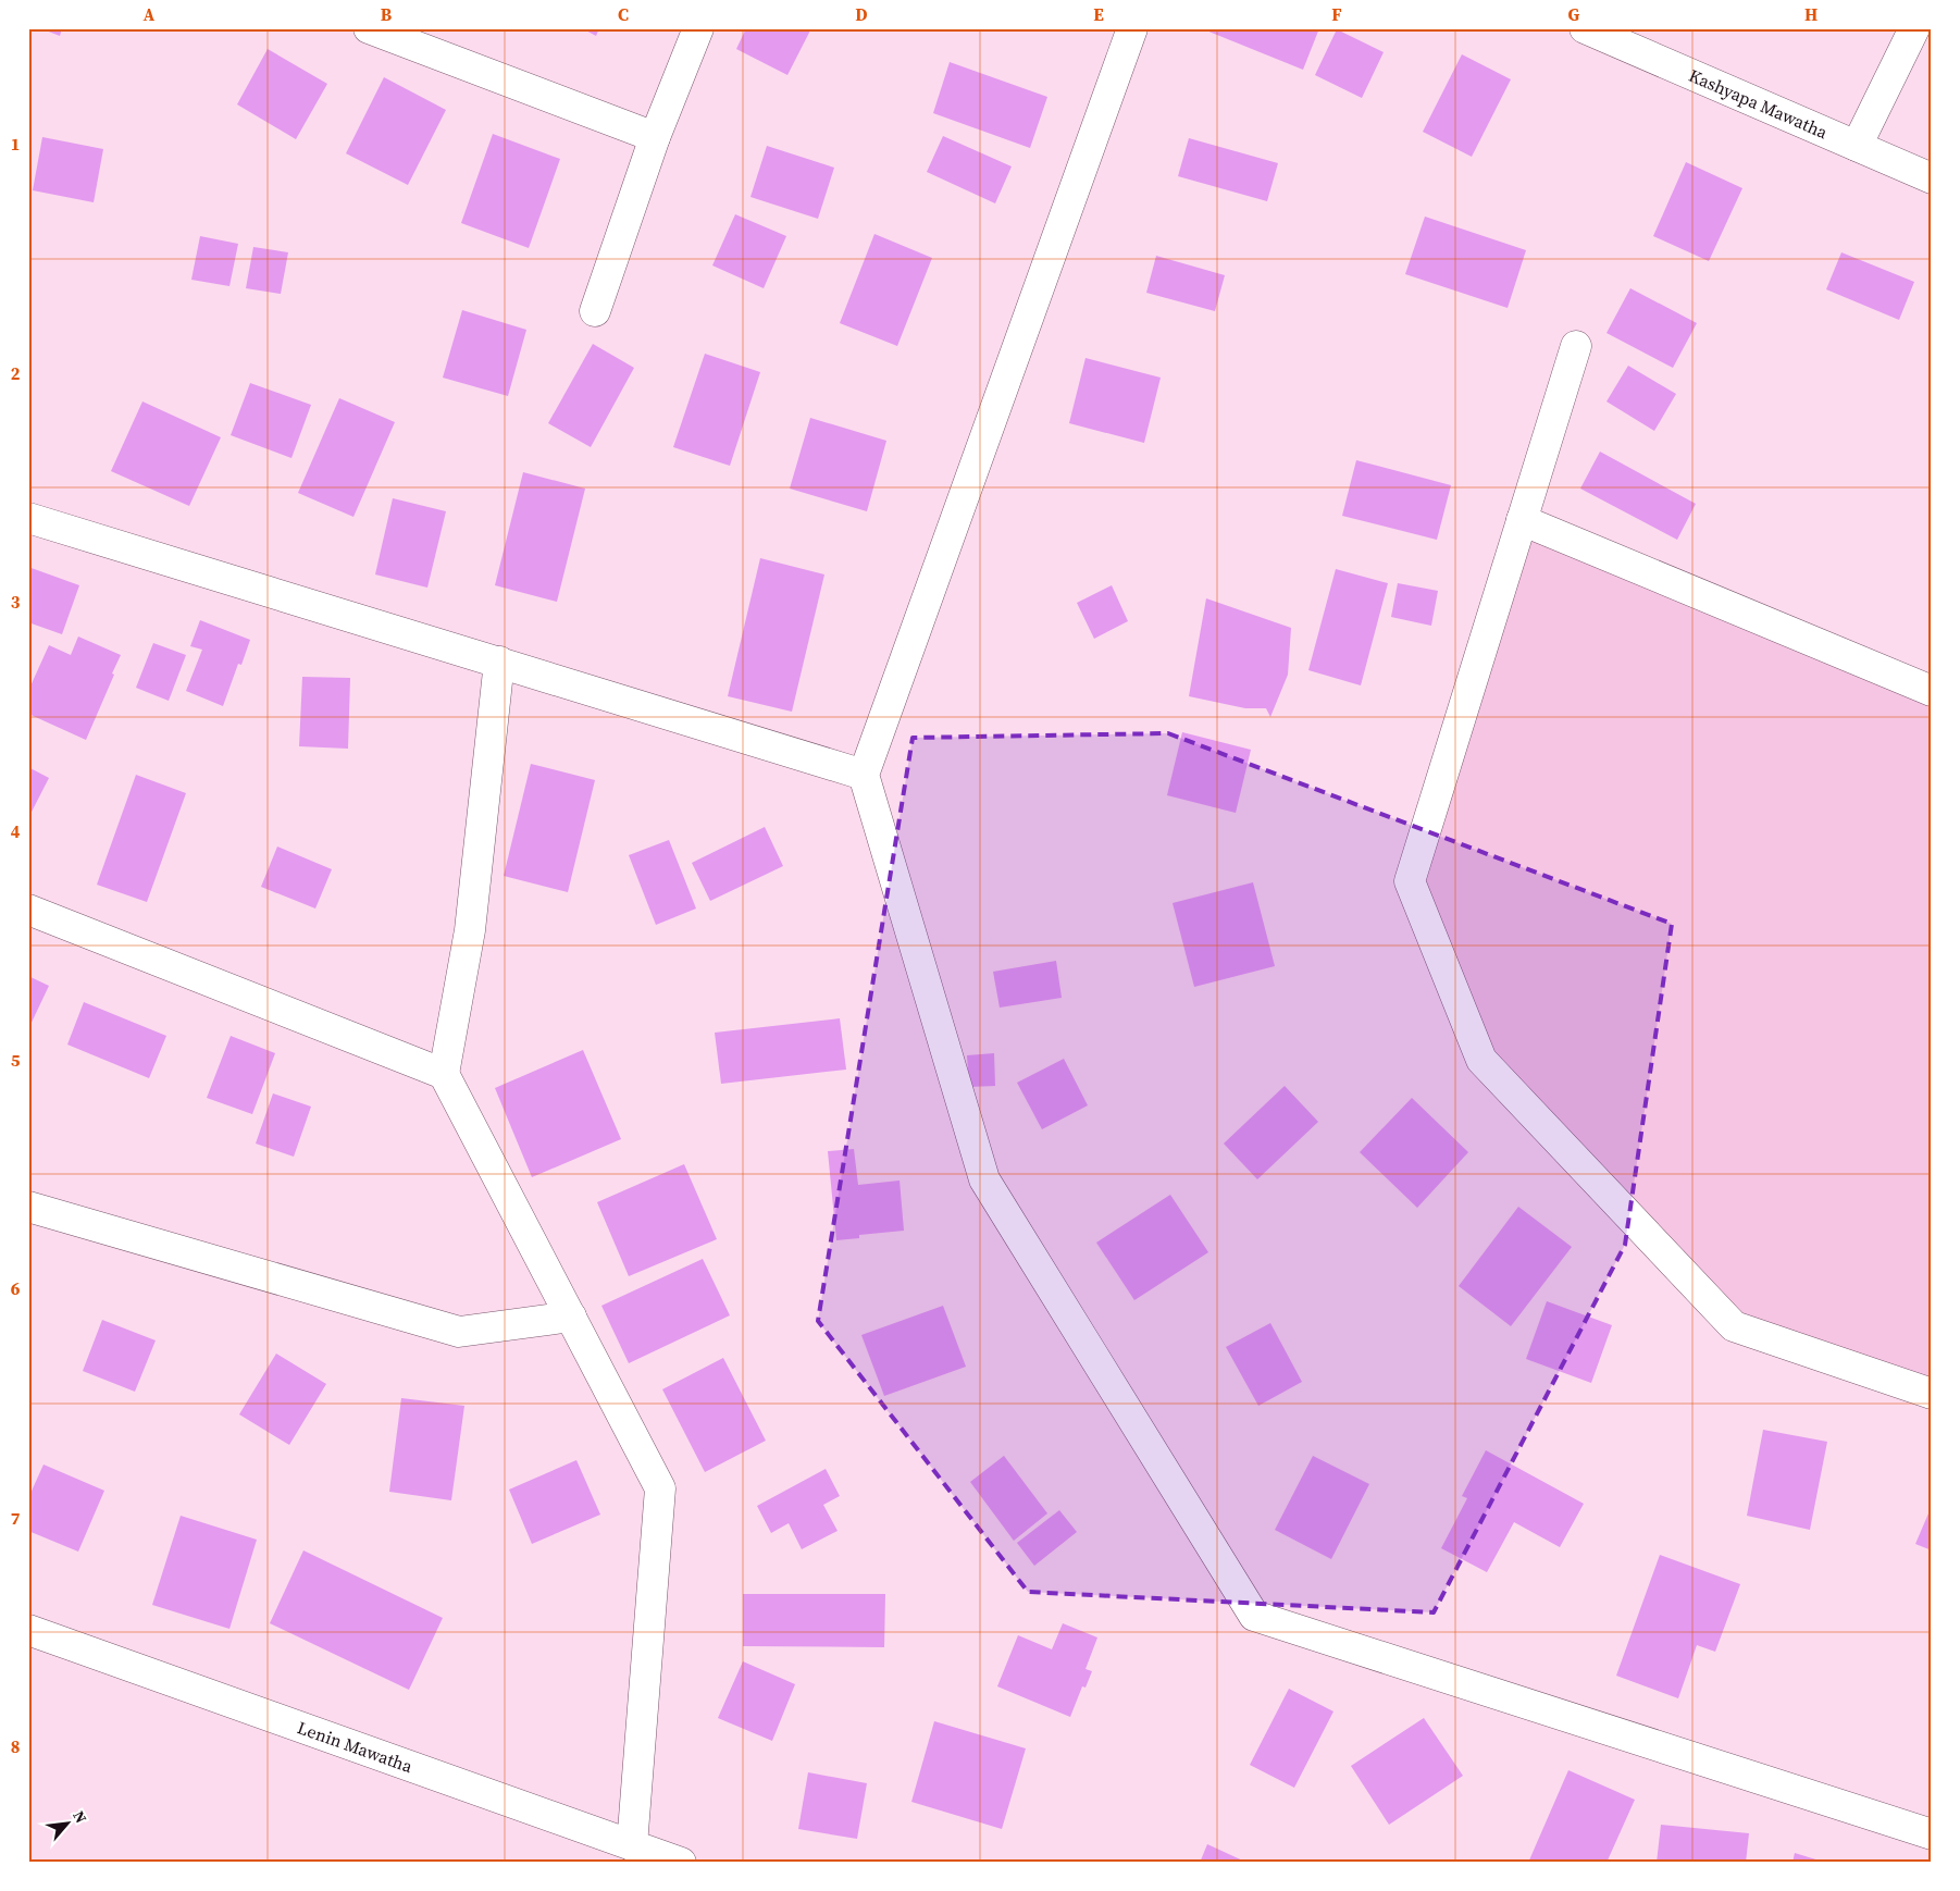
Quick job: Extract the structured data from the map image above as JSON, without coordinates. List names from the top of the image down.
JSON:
{
  "streets": {
    "street": ["Kashyapa Mawatha", "Lenin Mawatha"]
  },
  "north": "top right",
  "grid": {
    "columns": [
      "A",
      "B",
      "C",
      "D",
      "E",
      "F",
      "G",
      "H"
    ],
    "rows": [
      "1",
      "2",
      "3",
      "4",
      "5",
      "6",
      "7",
      "8"
    ]
  }
}
